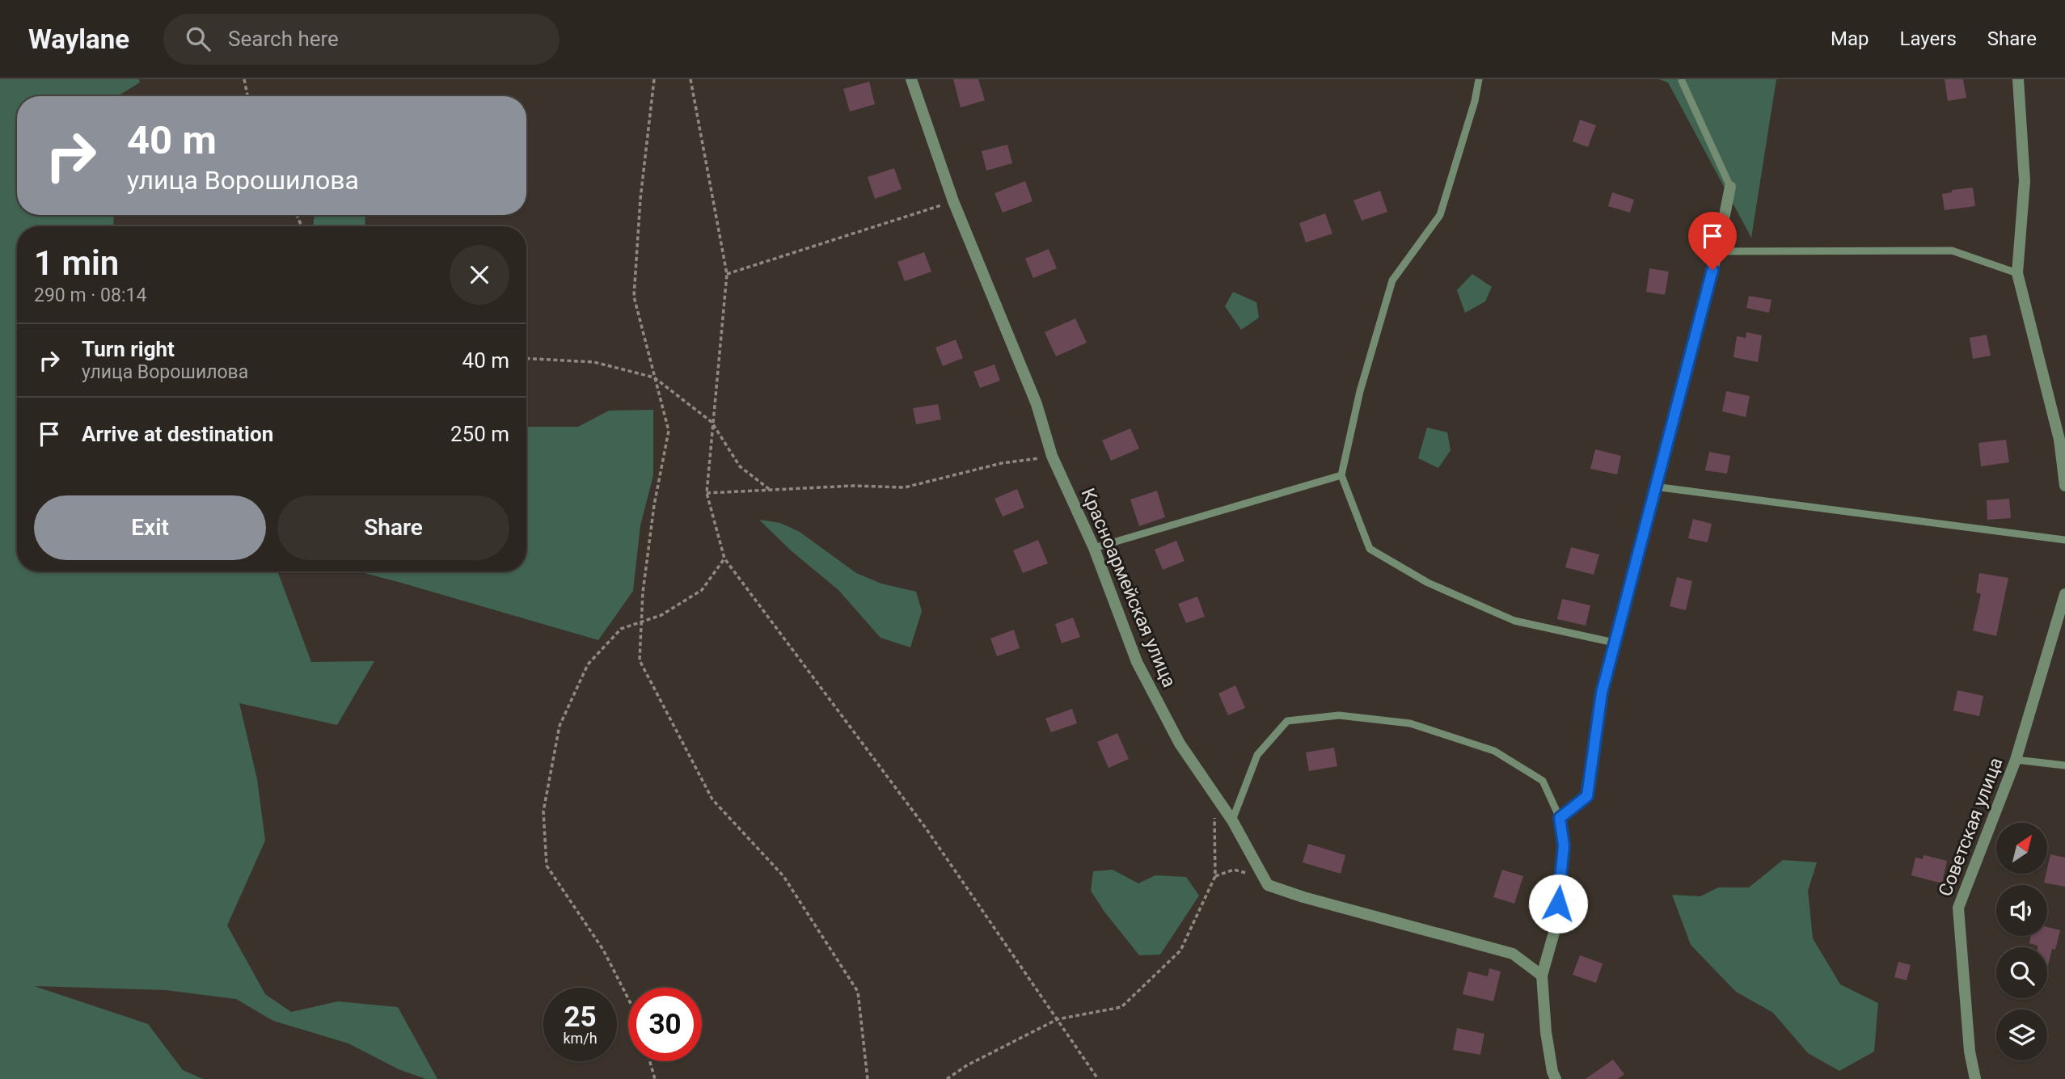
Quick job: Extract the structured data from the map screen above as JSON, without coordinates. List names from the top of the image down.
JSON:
{
  "streets": {
    "street": ["Красноармейская улица", "Советская улица"]
  },
  "north": "top right",
  "page": {
    "header": "Waylane",
    "search": "Search here",
    "nav": ["Map", "Layers", "Share"],
    "turn": ["40 m", "улица Ворошилова"],
    "heading": ["1 min", "290 m · 08:14"],
    "list": [
      {
        "name": "Turn right",
        "note": "улица Ворошилова",
        "value": "40 m"
      },
      {
        "name": "Arrive at destination",
        "value": "250 m"
      }
    ],
    "buttons": ["Exit", "Share"],
    "speed": "25 km/h",
    "limit": "30"
  }
}
